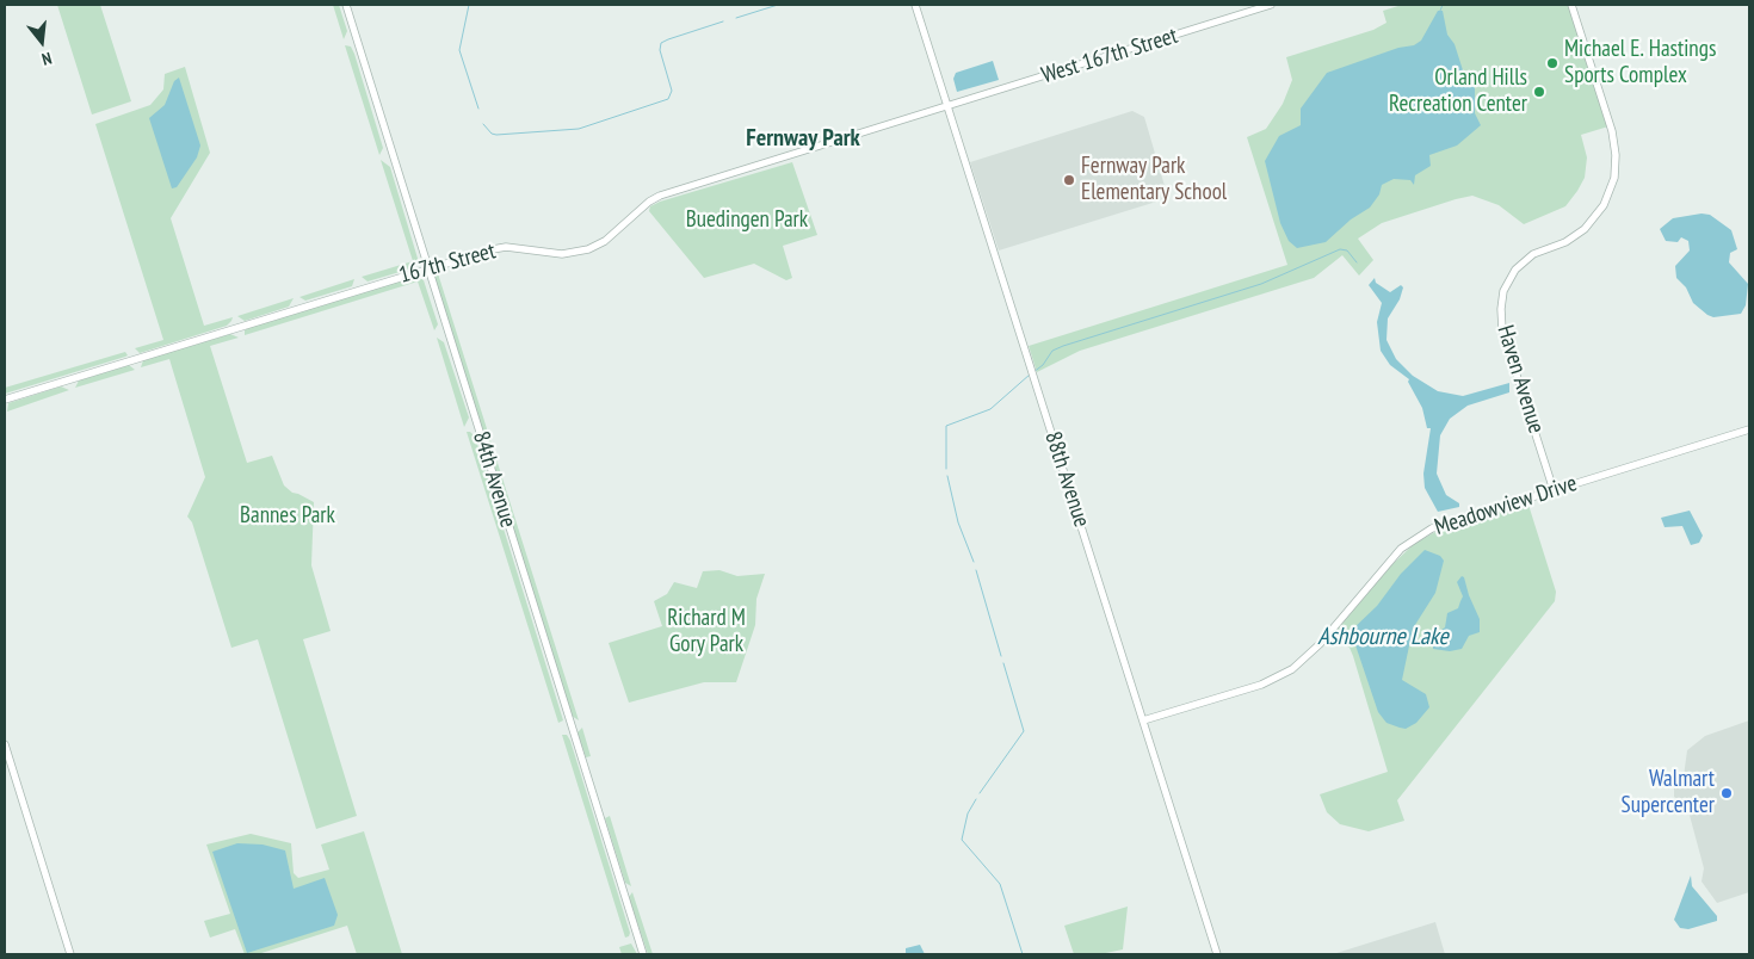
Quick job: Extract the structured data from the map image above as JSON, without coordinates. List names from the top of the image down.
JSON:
{
  "streets": {
    "street": [
      "West 167th Street",
      "167th Street",
      "Haven Avenue",
      "84th Avenue",
      "88th Avenue",
      "Meadowview Drive"
    ]
  },
  "crossings": [
    ["West 167th Street", "167th Street"],
    ["West 167th Street", "88th Avenue"],
    ["167th Street", "84th Avenue"],
    ["167th Street", "88th Avenue"],
    ["Haven Avenue", "Meadowview Drive"],
    ["88th Avenue", "Meadowview Drive"]
  ],
  "districts": ["Fernway Park"],
  "water": ["Ashbourne Lake"],
  "parks": ["Buedingen Park", "Bannes Park", "Richard M Gory Park"],
  "places": [
    "Michael E. Hastings Sports Complex",
    "Orland Hills Recreation Center",
    "Fernway Park Elementary School",
    "Walmart Supercenter"
  ],
  "north": "bottom"
}
